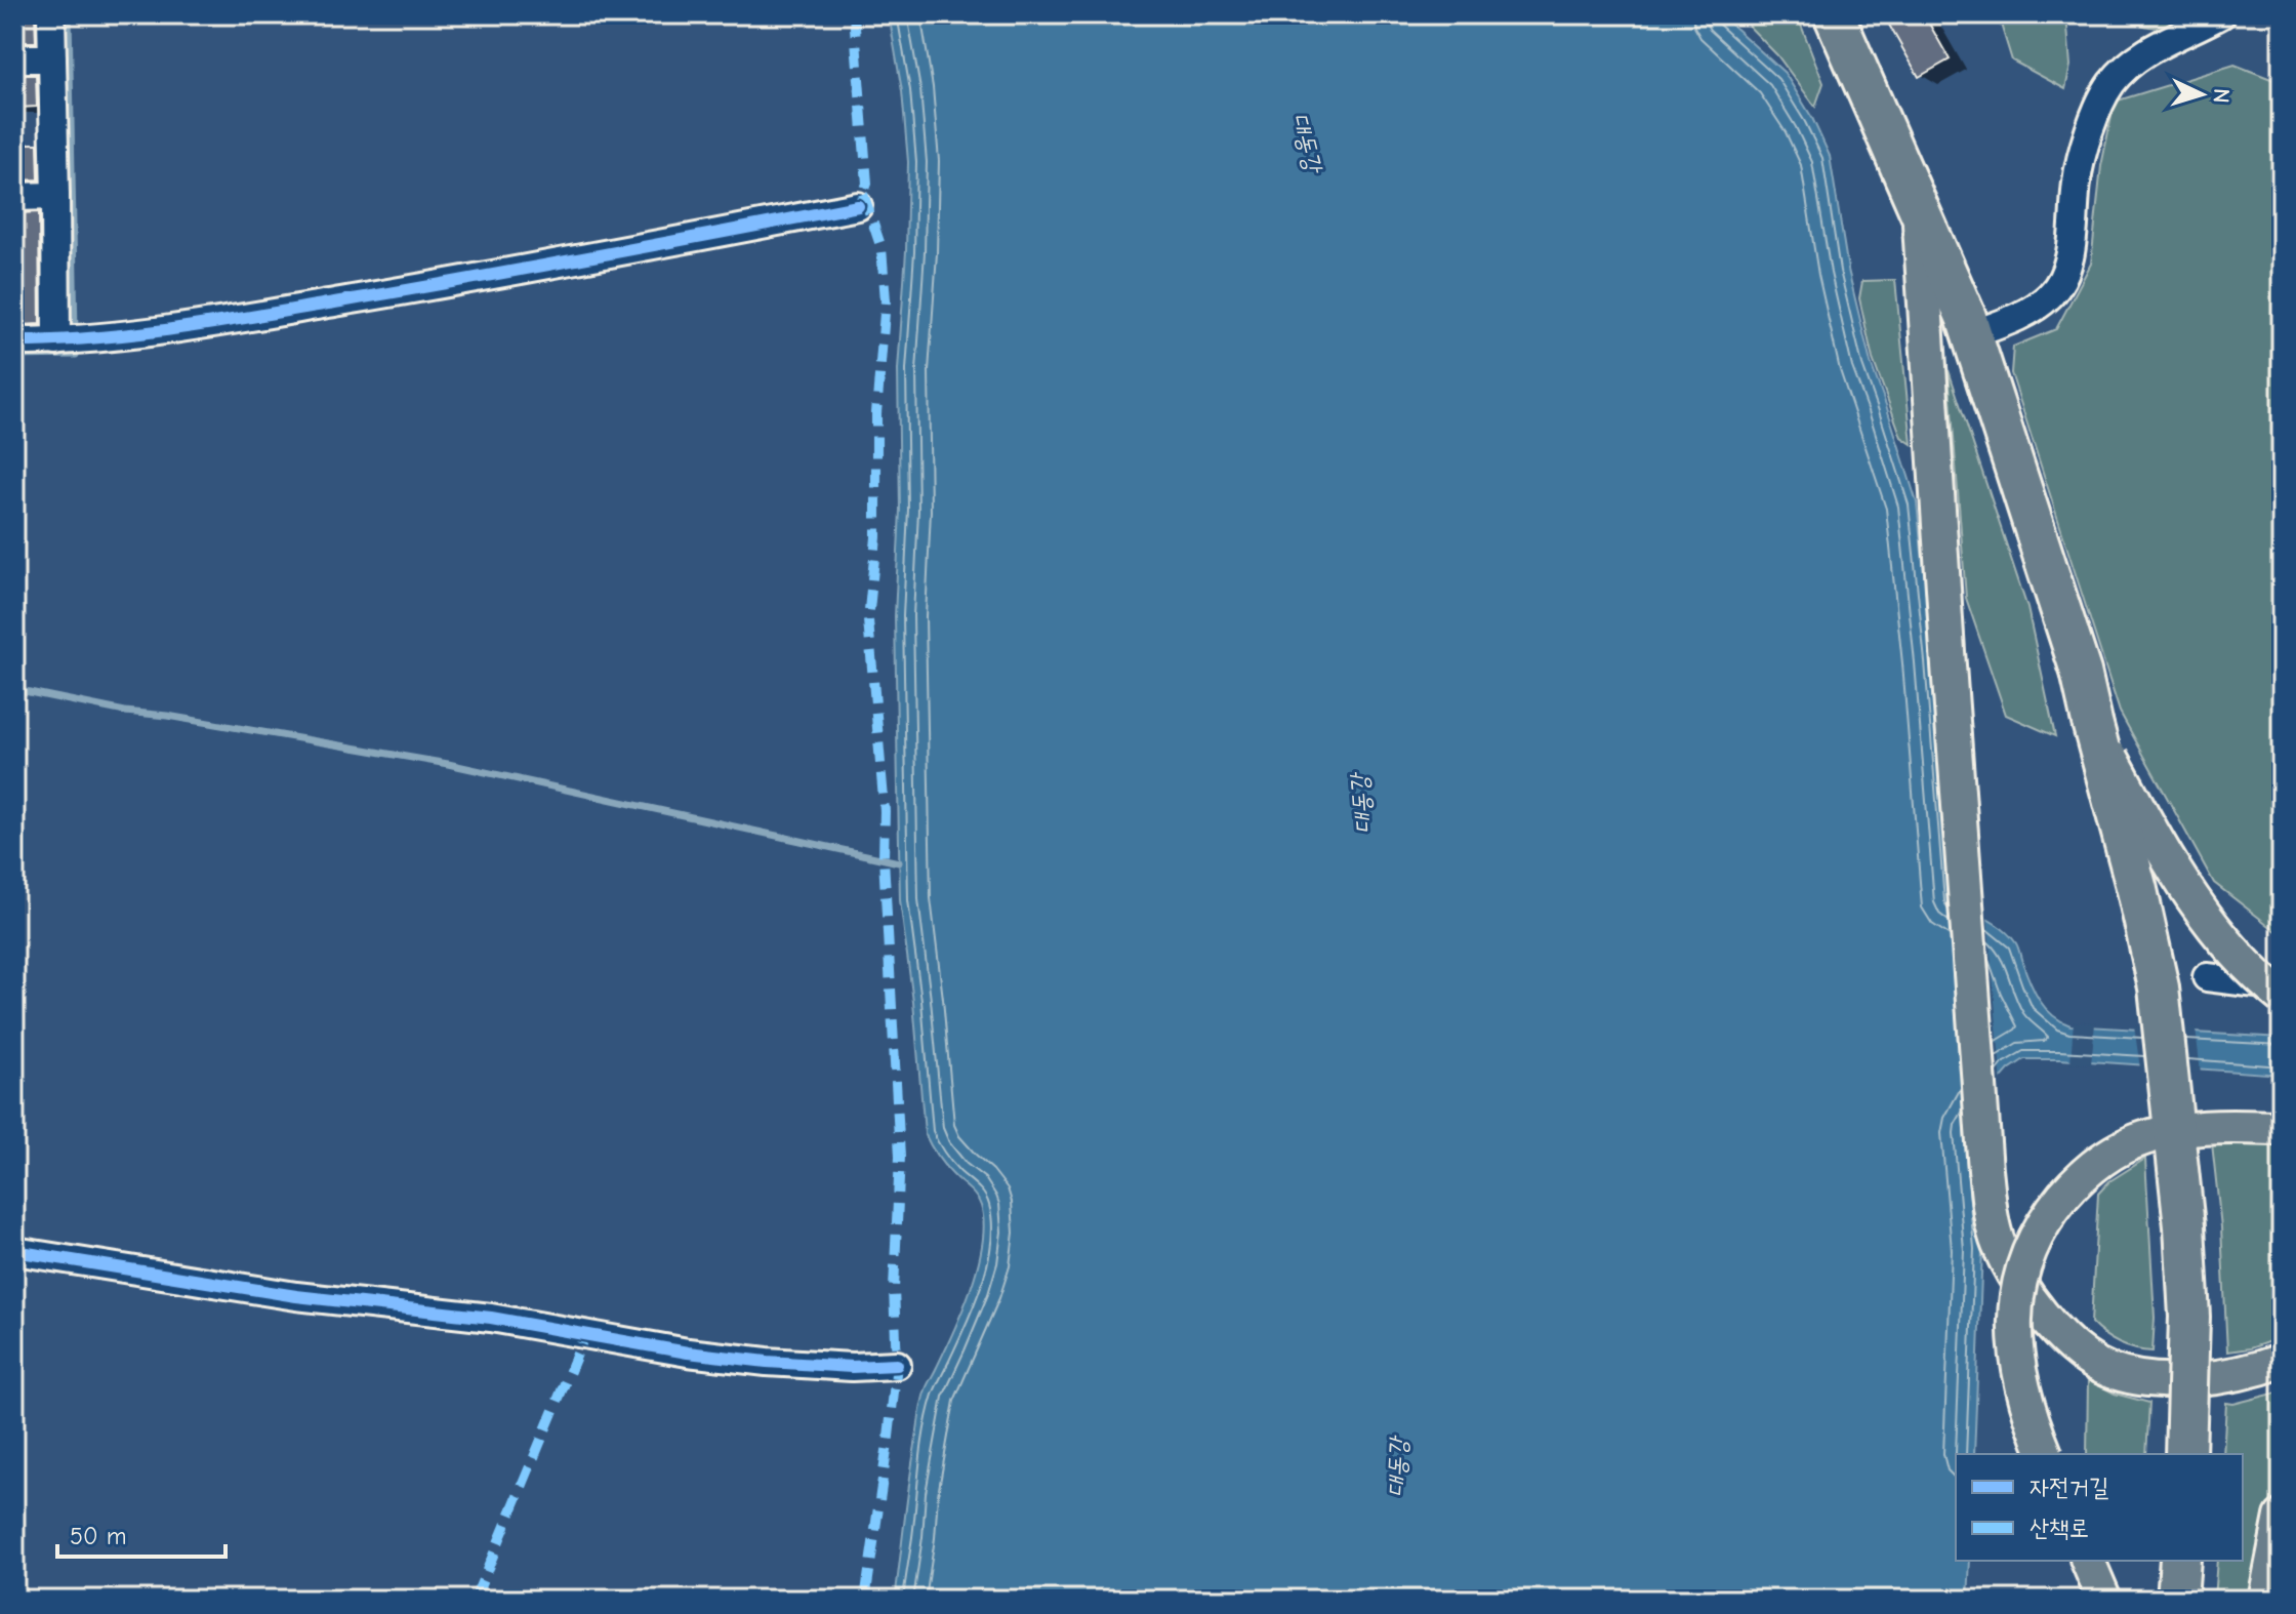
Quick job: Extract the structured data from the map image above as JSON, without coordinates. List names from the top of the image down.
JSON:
{
  "water": ["대동강"],
  "legend": ["자전거길", "산책로"],
  "scale_bar": "50 m",
  "north": "right"
}
